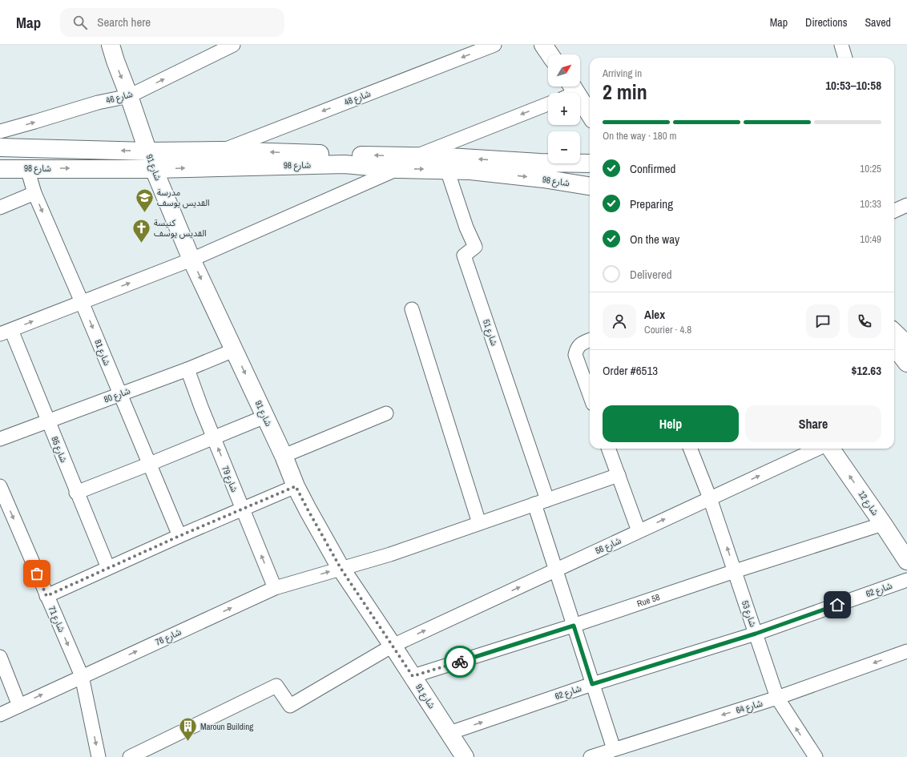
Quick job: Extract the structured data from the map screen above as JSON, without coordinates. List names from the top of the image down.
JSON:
{
  "streets": {
    "street": [
      "شارع 46",
      "شارع 48",
      "شارع 98",
      "شارع 91",
      "شارع 51",
      "شارع 81",
      "شارع 80",
      "شارع 85",
      "شارع 79",
      "شارع 12",
      "شارع 56",
      "شارع 62",
      "Rue 58",
      "شارع 53",
      "شارع 71",
      "شارع 76",
      "شارع 64"
    ]
  },
  "crossings": [
    ["شارع 46", "شارع 91"],
    ["شارع 48", "شارع 98"],
    ["شارع 98", "شارع 91"],
    ["شارع 98", "شارع 51"],
    ["شارع 98", "شارع 81"],
    ["شارع 91", "شارع 80"],
    ["شارع 91", "شارع 56"],
    ["شارع 91", "شارع 62"],
    ["شارع 91", "Rue 58"],
    ["شارع 91", "شارع 76"],
    ["شارع 51", "شارع 76"],
    ["شارع 81", "شارع 80"],
    ["شارع 80", "شارع 85"],
    ["شارع 80", "شارع 79"],
    ["شارع 79", "شارع 76"],
    ["شارع 12", "Rue 58"],
    ["شارع 56", "شارع 53"],
    ["شارع 62", "شارع 53"],
    ["Rue 58", "شارع 53"],
    ["شارع 53", "شارع 64"],
    ["شارع 71", "شارع 76"]
  ],
  "one_way": [
    "شارع 46",
    "شارع 81",
    "شارع 79",
    "شارع 12",
    "شارع 56",
    "شارع 53",
    "شارع 71",
    "شارع 64"
  ],
  "places": {
    "school or university": ["مدرسة القديس يوسف"],
    "church": ["كنيسة القديس يوسف"],
    "building": ["Maroun Building"]
  },
  "north": "top right",
  "page": {
    "header": "Map",
    "search": "Search here",
    "nav": ["Map", "Directions", "Saved"],
    "map_buttons": ["+", "−"],
    "heading": ["2 min", "Arriving in", "10:53–10:58"],
    "panel": [
      "Alex",
      "Courier · 4.8",
      "Order #6513",
      "$12.63"
    ],
    "bar": "On the way · 180 m",
    "list": [
      ["Confirmed", "10:25"],
      ["Preparing", "10:33"],
      ["On the way", "10:49"],
      "Delivered"
    ],
    "buttons": ["Help", "Share"]
  }
}
